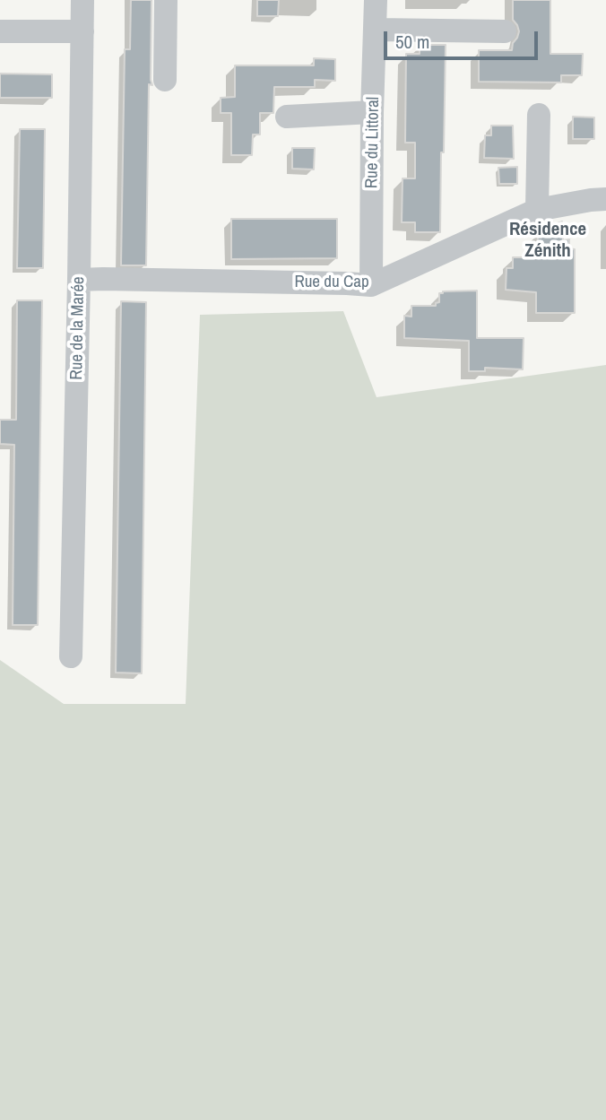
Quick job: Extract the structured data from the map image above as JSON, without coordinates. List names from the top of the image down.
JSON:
{
  "streets": {
    "street": ["Rue du Littoral", "Rue du Cap", "Rue de la Marée"]
  },
  "crossings": [
    ["Rue du Littoral", "Rue du Cap"],
    ["Rue du Cap", "Rue de la Marée"]
  ],
  "districts": ["Résidence Zénith"],
  "scale_bar": "50 m"
}
